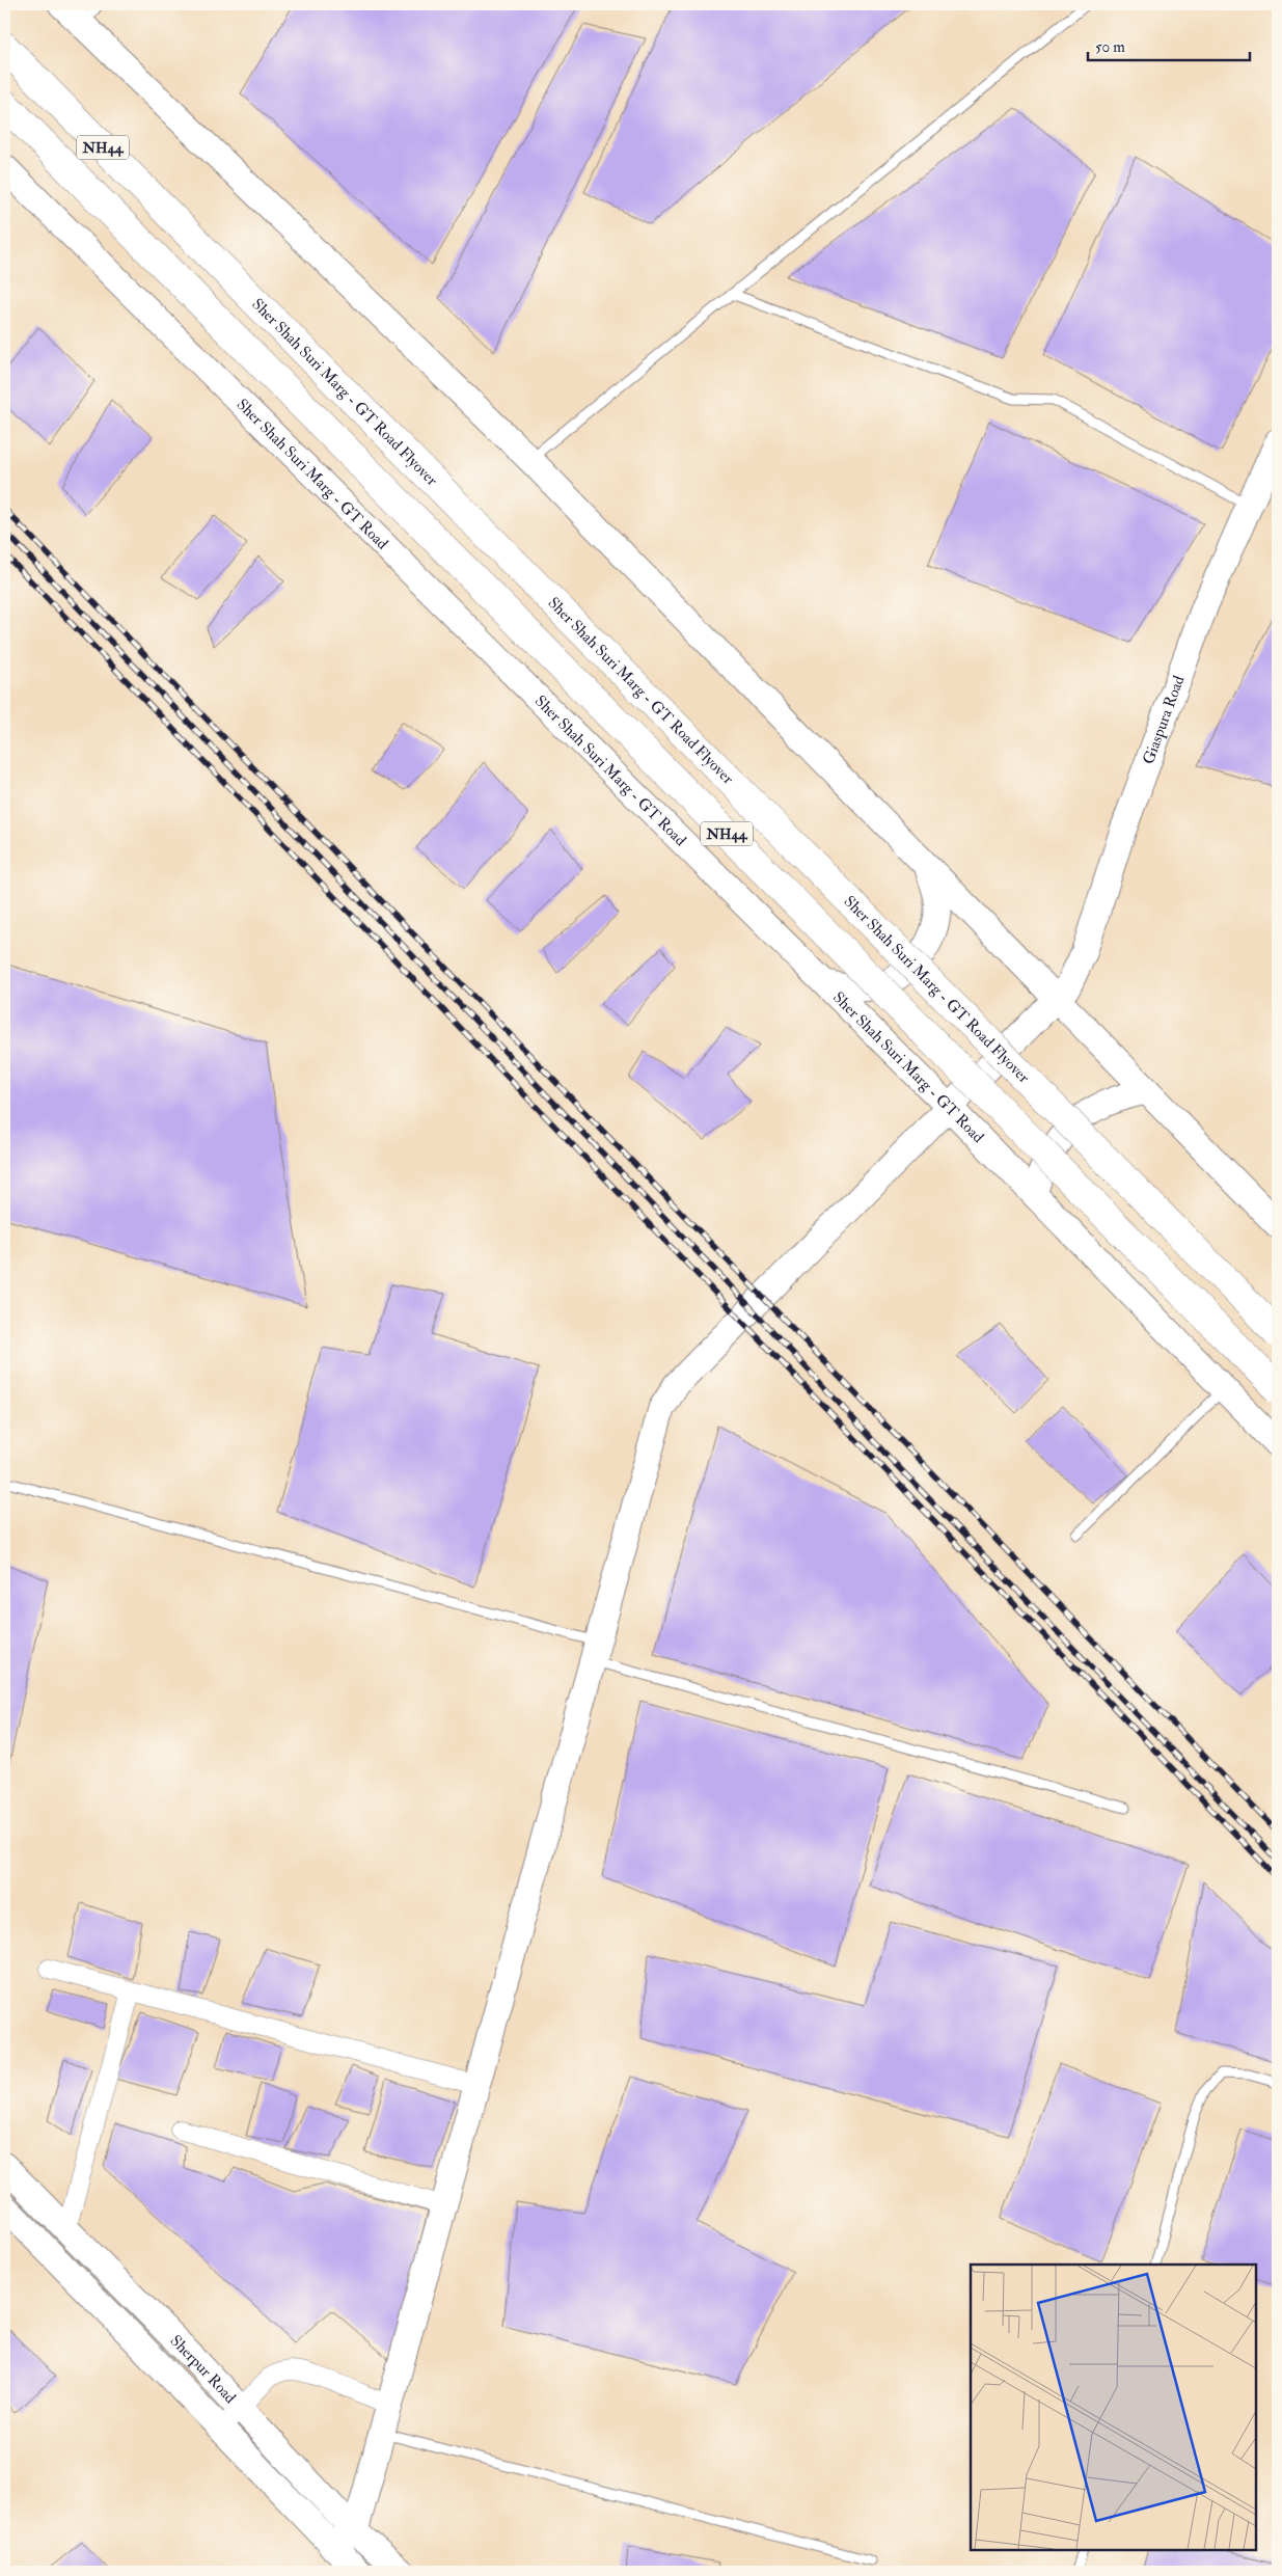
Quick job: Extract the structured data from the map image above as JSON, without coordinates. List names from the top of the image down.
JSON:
{
  "streets": {
    "highway": ["NH44", "Sher Shah Suri Marg - GT Road Flyover"],
    "street": ["Sher Shah Suri Marg - GT Road", "Giaspura Road", "Sherpur Road"]
  },
  "crossings": [
    ["Sher Shah Suri Marg - GT Road", "Giaspura Road"],
    ["Giaspura Road", "Sherpur Road"]
  ],
  "scale_bar": "50 m"
}
